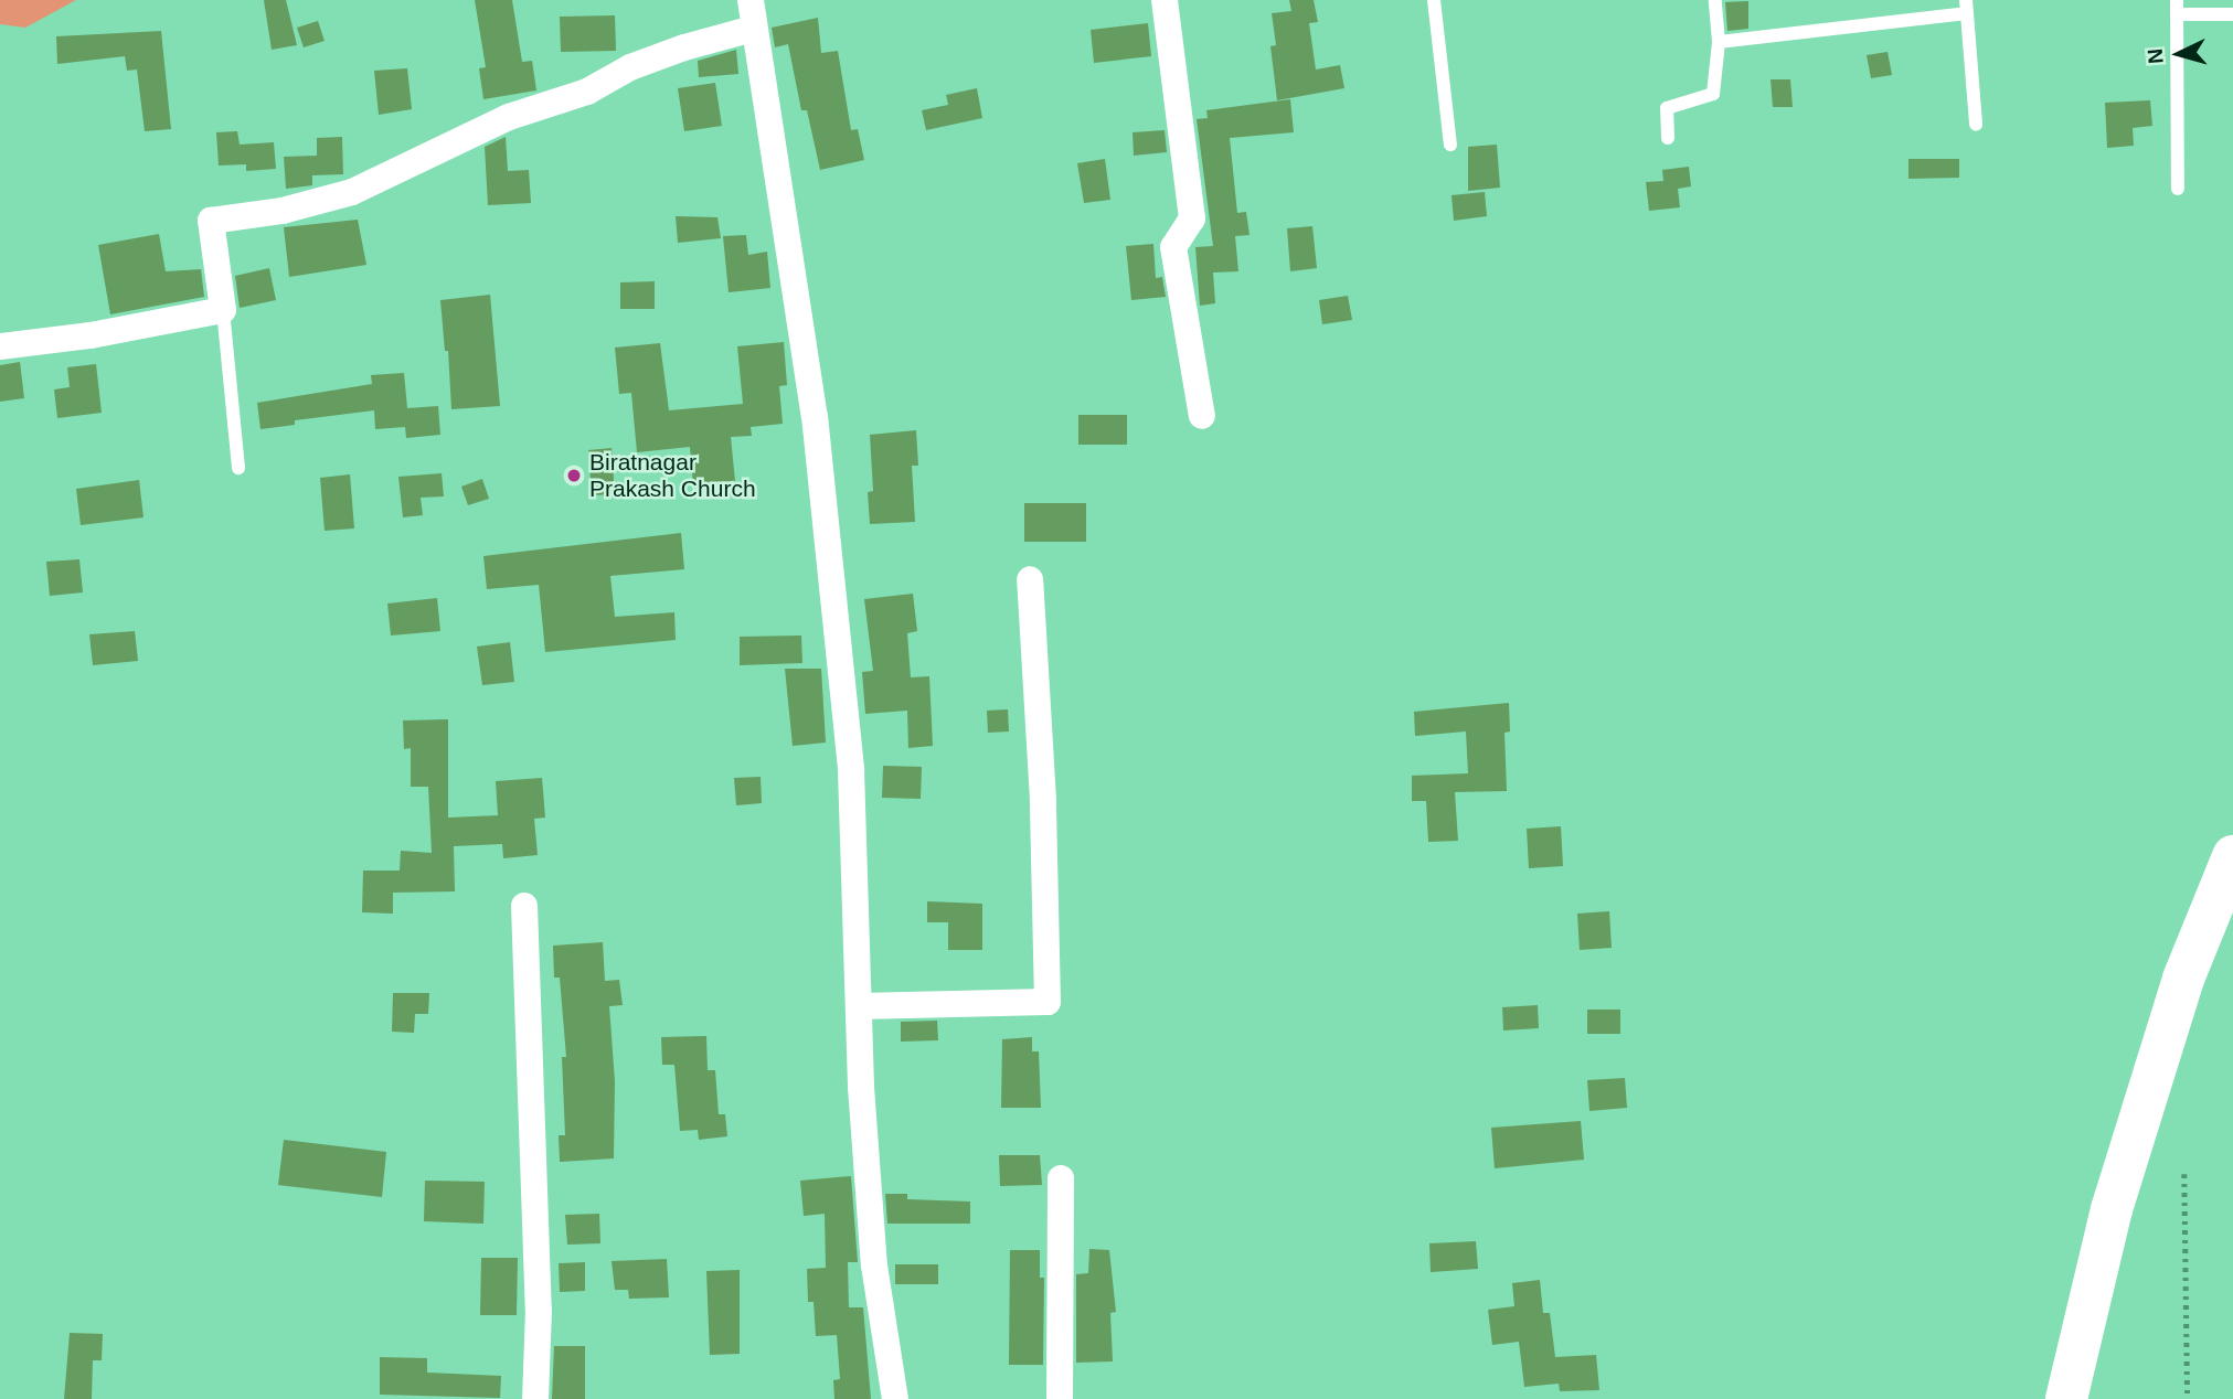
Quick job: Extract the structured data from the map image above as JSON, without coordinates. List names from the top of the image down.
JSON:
{
  "places": ["Biratnagar Prakash Church"],
  "north": "left"
}
